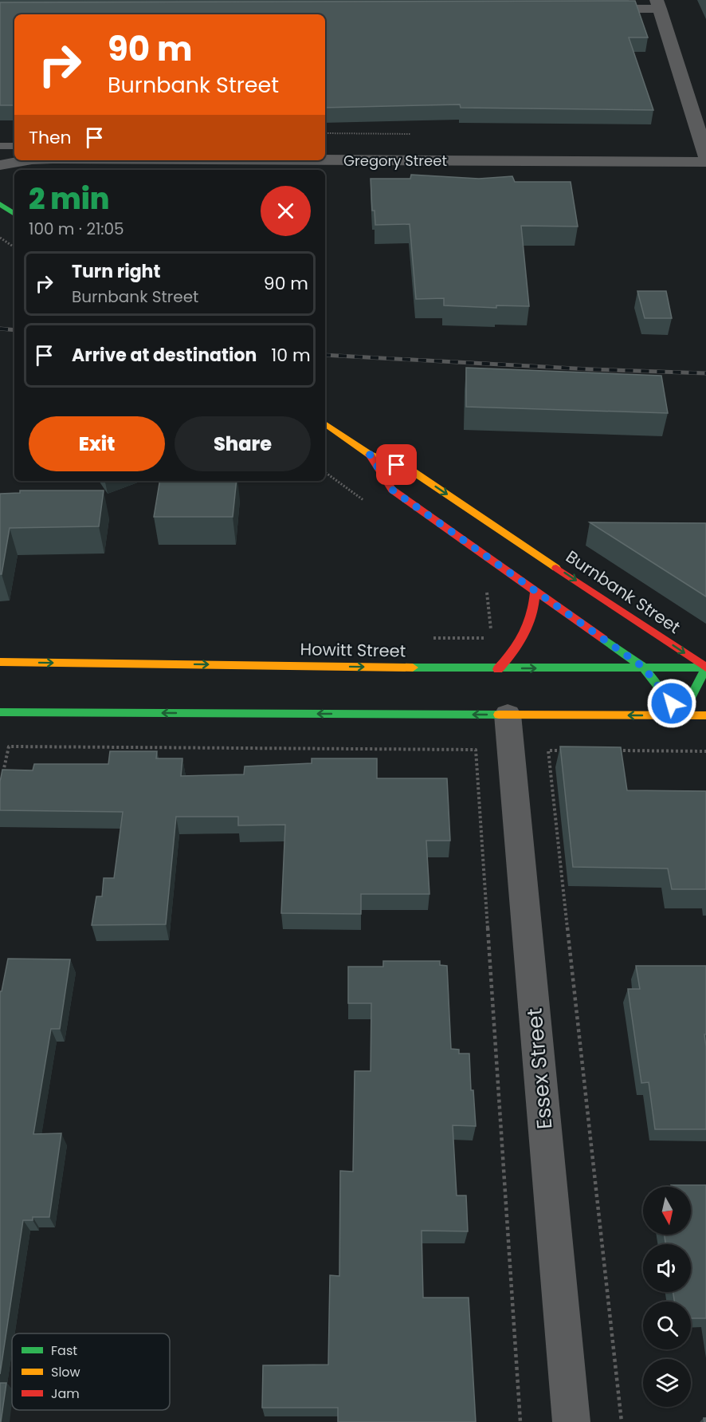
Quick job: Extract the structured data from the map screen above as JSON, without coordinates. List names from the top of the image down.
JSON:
{
  "streets": {
    "main road": ["Burnbank Street", "Howitt Street"],
    "street": ["Gregory Street", "Essex Street"]
  },
  "crossings": [
    ["Burnbank Street", "Howitt Street"]
  ],
  "legend": ["Fast", "Slow", "Jam"],
  "north": "bottom",
  "page": {
    "turn": ["90 m", "Burnbank Street"],
    "then": "Then",
    "heading": ["2 min", "100 m · 21:05"],
    "list": [
      {
        "name": "Turn right",
        "note": "Burnbank Street",
        "value": "90 m"
      },
      {
        "name": "Arrive at destination",
        "value": "10 m"
      }
    ],
    "buttons": ["Exit", "Share"]
  }
}
